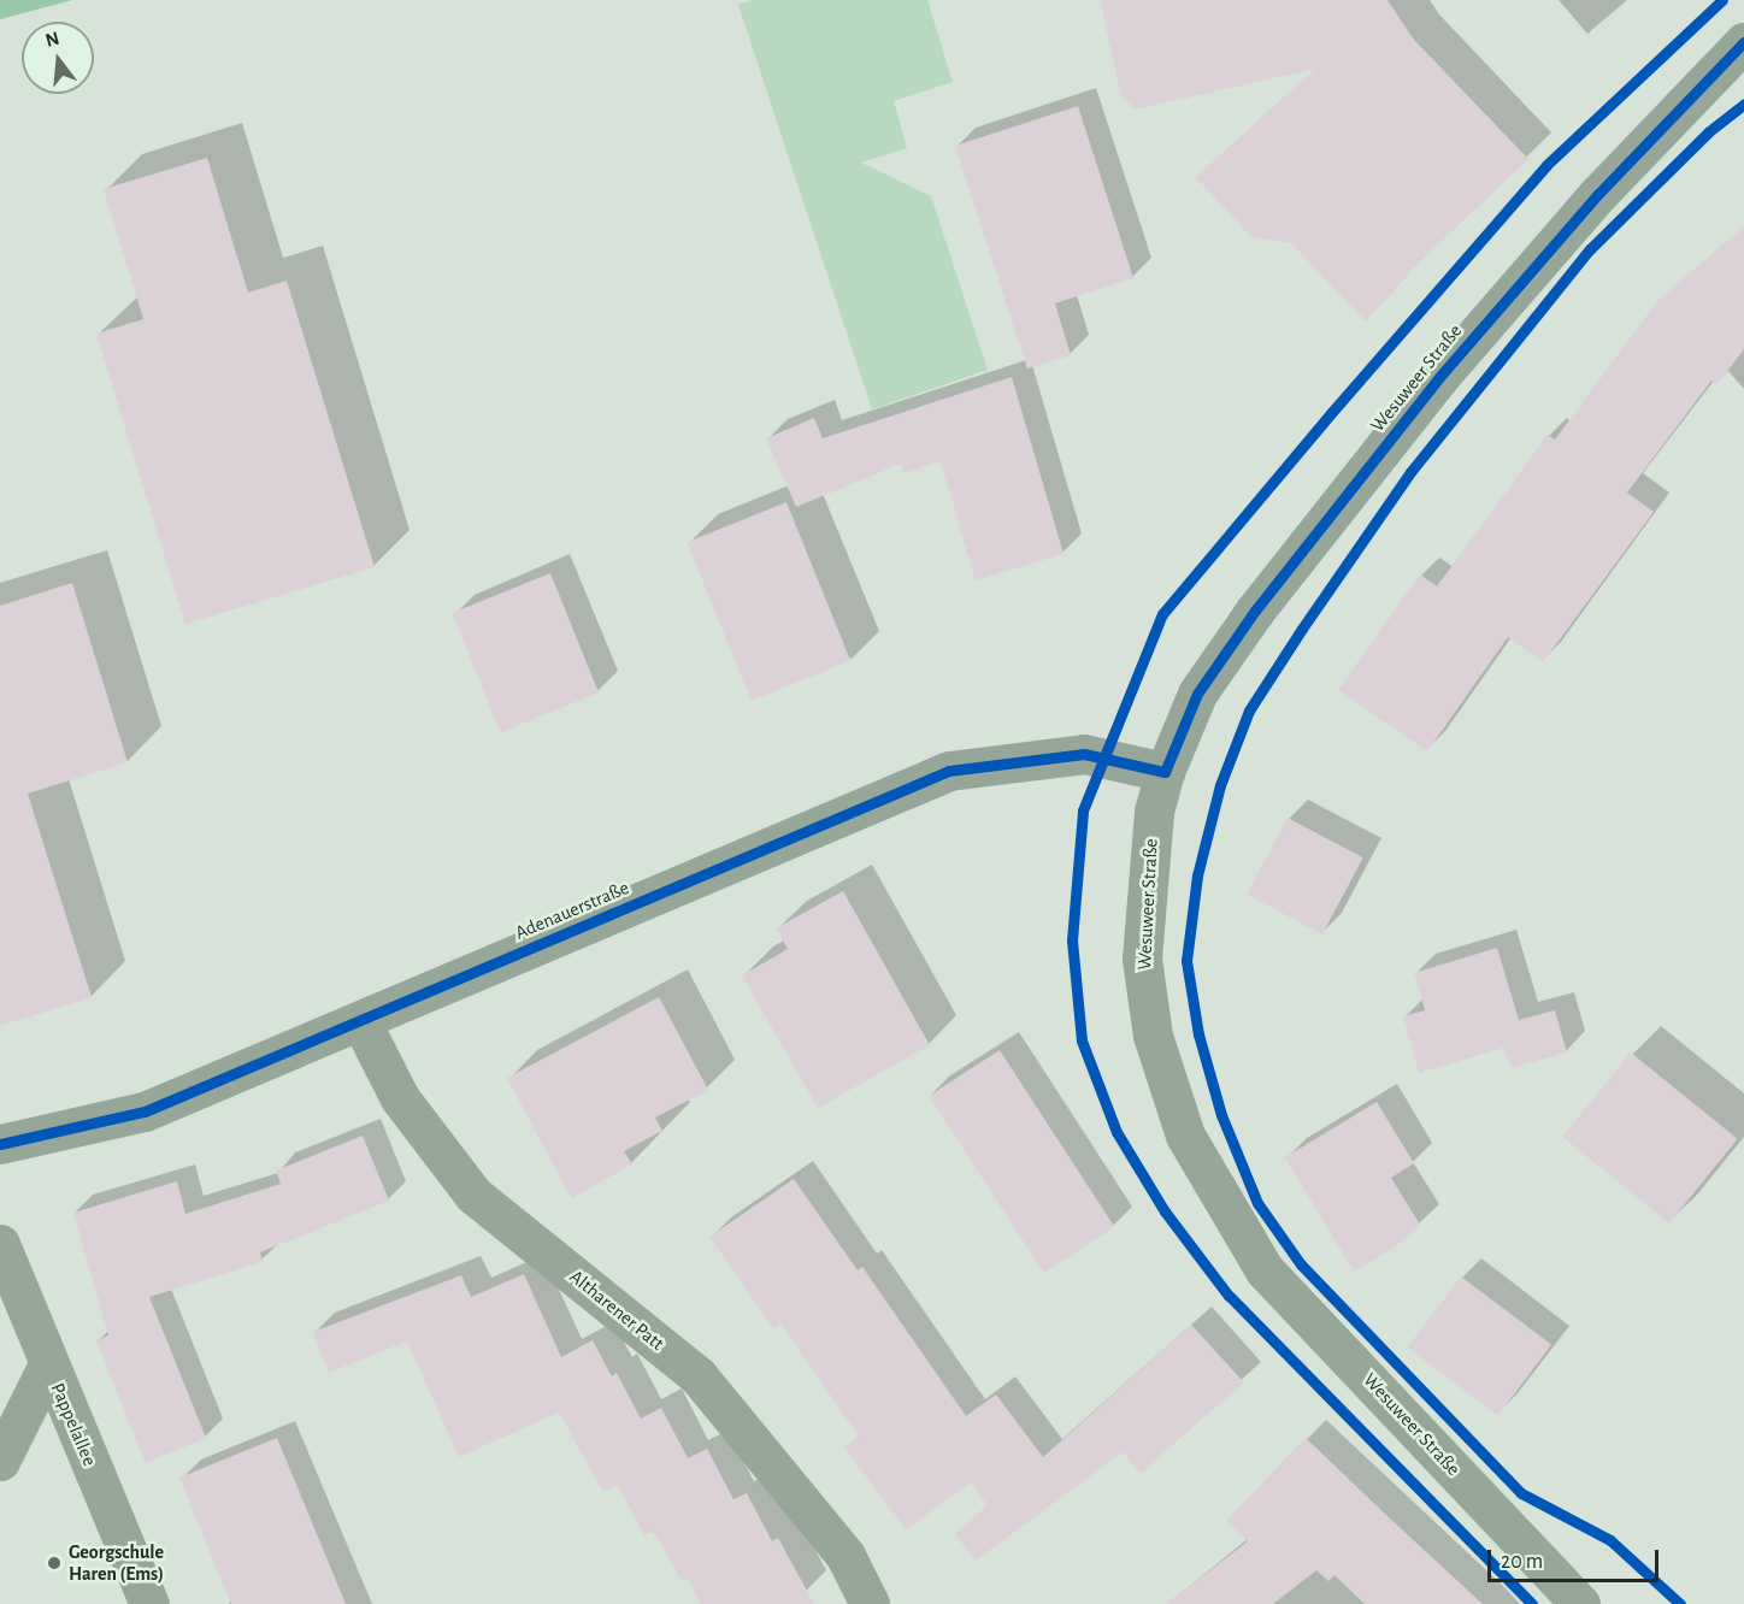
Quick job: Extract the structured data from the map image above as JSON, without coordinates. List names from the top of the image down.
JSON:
{
  "streets": {
    "main road": ["Wesuweer Straße"],
    "street": ["Adenauerstraße", "Altharener Patt", "Pappelallee"]
  },
  "crossings": [
    ["Wesuweer Straße", "Adenauerstraße"],
    ["Adenauerstraße", "Altharener Patt"]
  ],
  "places": ["Georgschule Haren (Ems)"],
  "scale_bar": "20 m",
  "north": "top"
}
